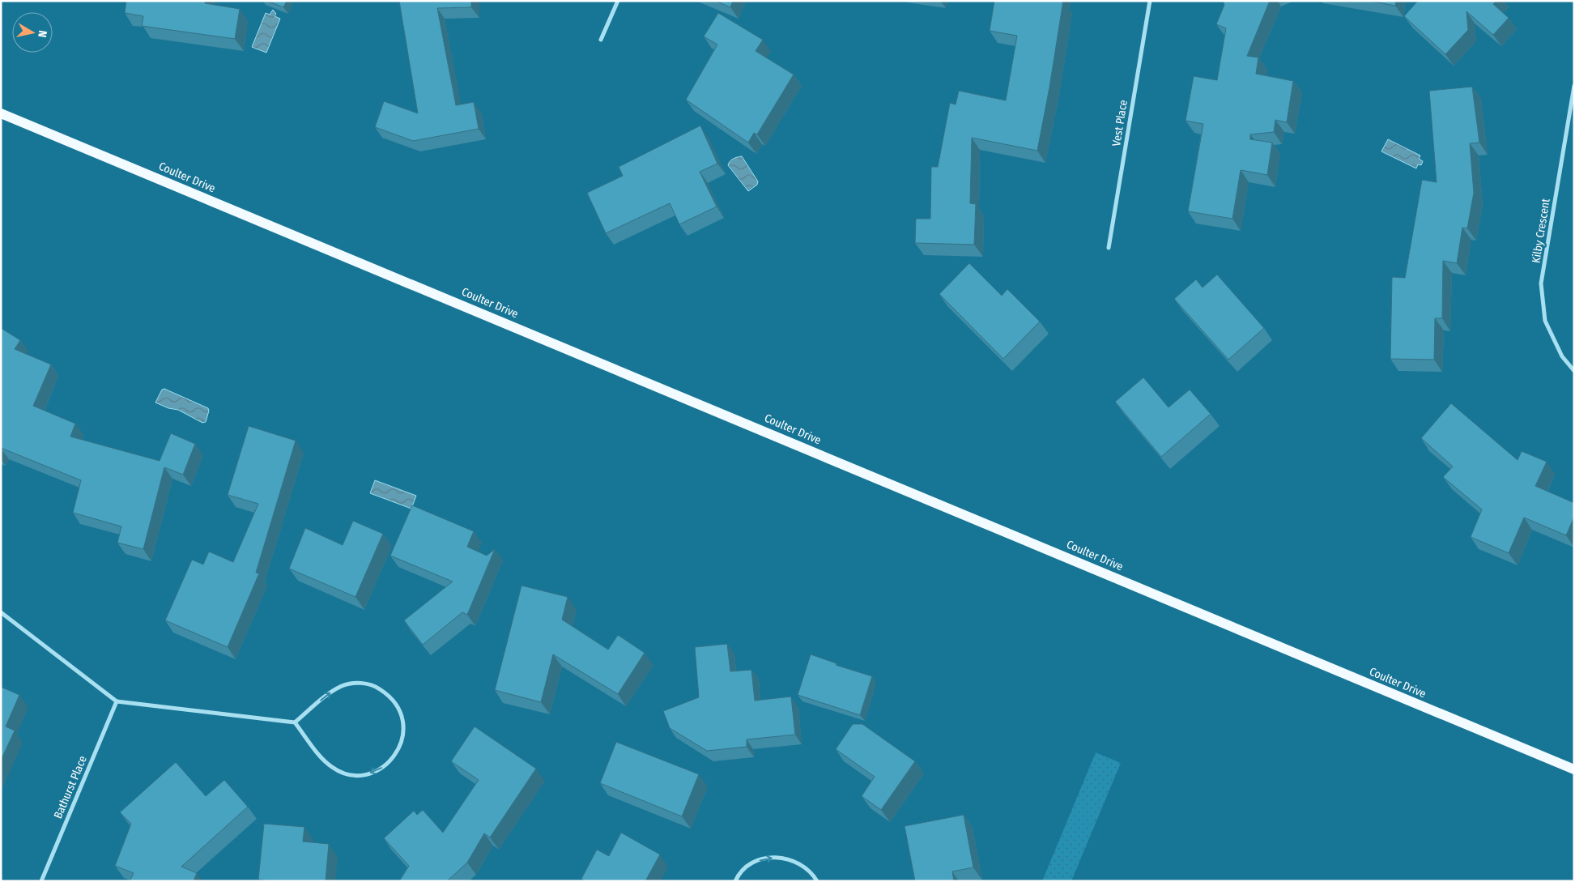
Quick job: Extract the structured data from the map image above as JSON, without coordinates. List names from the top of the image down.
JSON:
{
  "streets": {
    "main road": ["Coulter Drive"],
    "street": ["Vest Place", "Kilby Crescent", "Bathurst Place"]
  },
  "north": "right"
}
